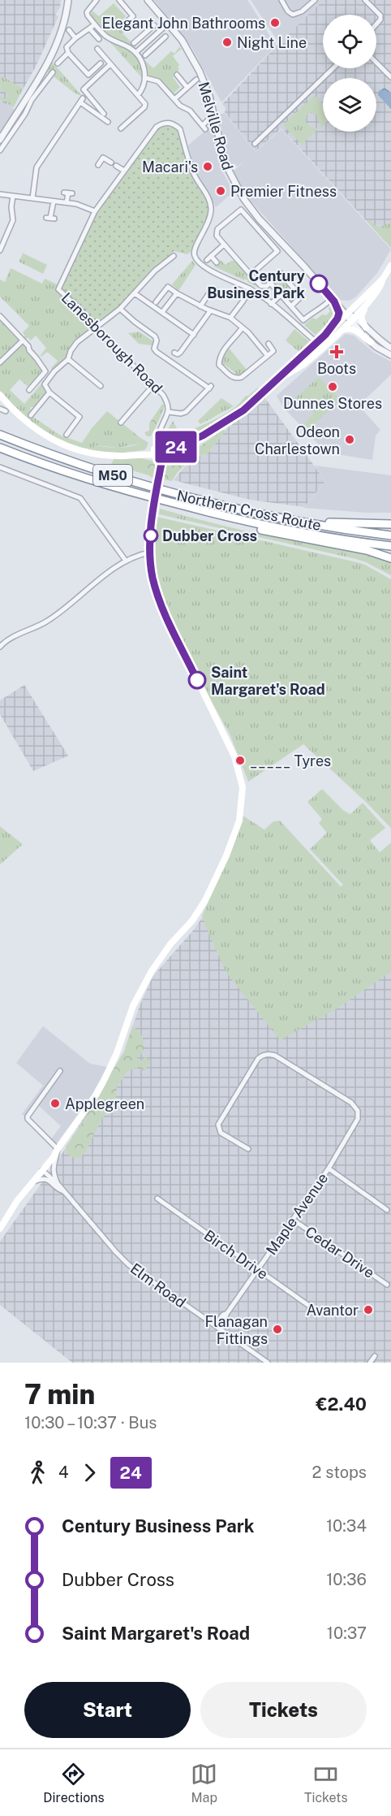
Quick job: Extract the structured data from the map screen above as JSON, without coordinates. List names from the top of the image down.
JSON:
{
  "streets": {
    "highway": ["M50", "Northern Cross Route"],
    "street": [
      "Melville Road",
      "Lanesborough Road",
      "Maple Avenue",
      "Cedar Drive",
      "Birch Drive",
      "Elm Road"
    ]
  },
  "crossings": [
    ["Maple Avenue", "Cedar Drive"],
    ["Maple Avenue", "Birch Drive"],
    ["Maple Avenue", "Elm Road"]
  ],
  "places": {
    "other": [
      "Elegant John Bathrooms",
      "Night Line",
      "Macari's",
      "Premier Fitness",
      "Century Business Park",
      "Dunnes Stores",
      "Odeon Charlestown",
      "Dubber Cross",
      "Saint Margaret's Road",
      "_____ Tyres",
      "Applegreen",
      "Avantor",
      "Flanagan Fittings"
    ],
    "health": ["Boots"]
  },
  "lines": ["bus line 24"],
  "page": {
    "on_map": "24",
    "heading": ["7 min", "10:30 – 10:37 · Bus", "€2.40"],
    "legs": ["4", "24", "2 stops"],
    "list": [
      {
        "name": "Century Business Park",
        "value": "10:34"
      },
      {
        "name": "Dubber Cross",
        "value": "10:36"
      },
      {
        "name": "Saint Margaret's Road",
        "value": "10:37"
      }
    ],
    "buttons": ["Start", "Tickets"],
    "tabs": ["Directions", "Map", "Tickets"]
  }
}
